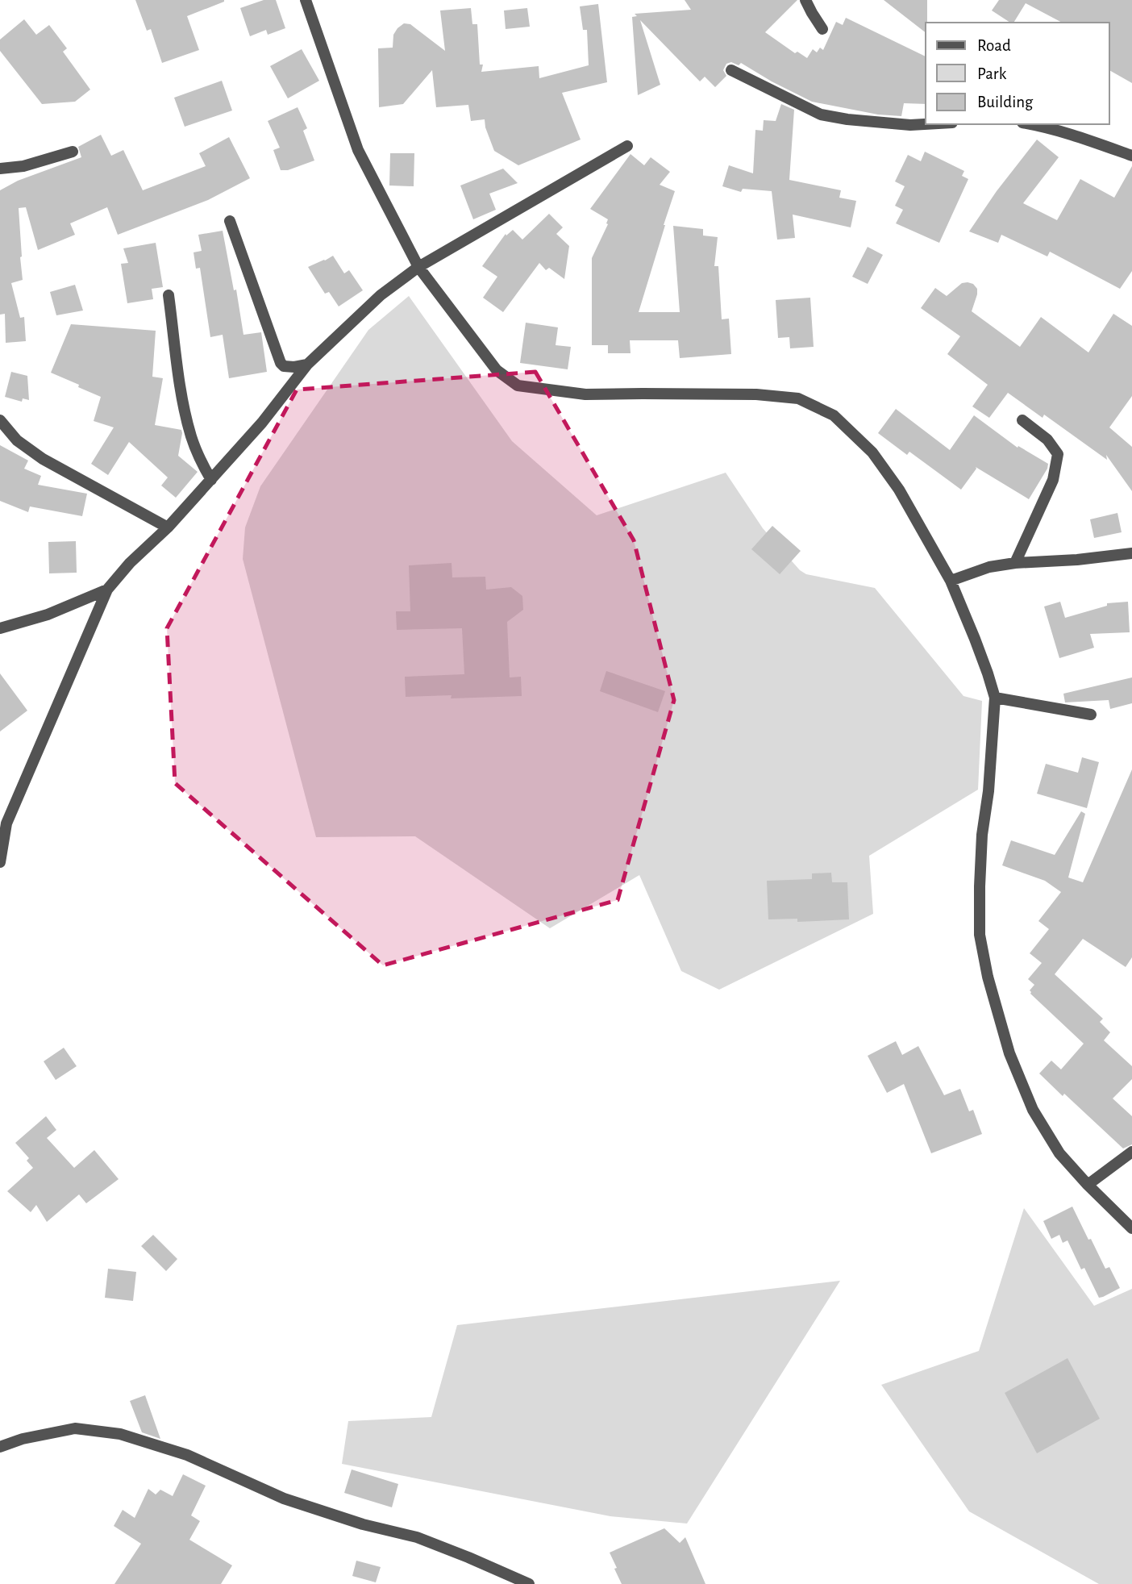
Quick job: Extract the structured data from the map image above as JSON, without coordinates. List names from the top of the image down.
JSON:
{
  "legend": ["Road", "Park", "Building"]
}
